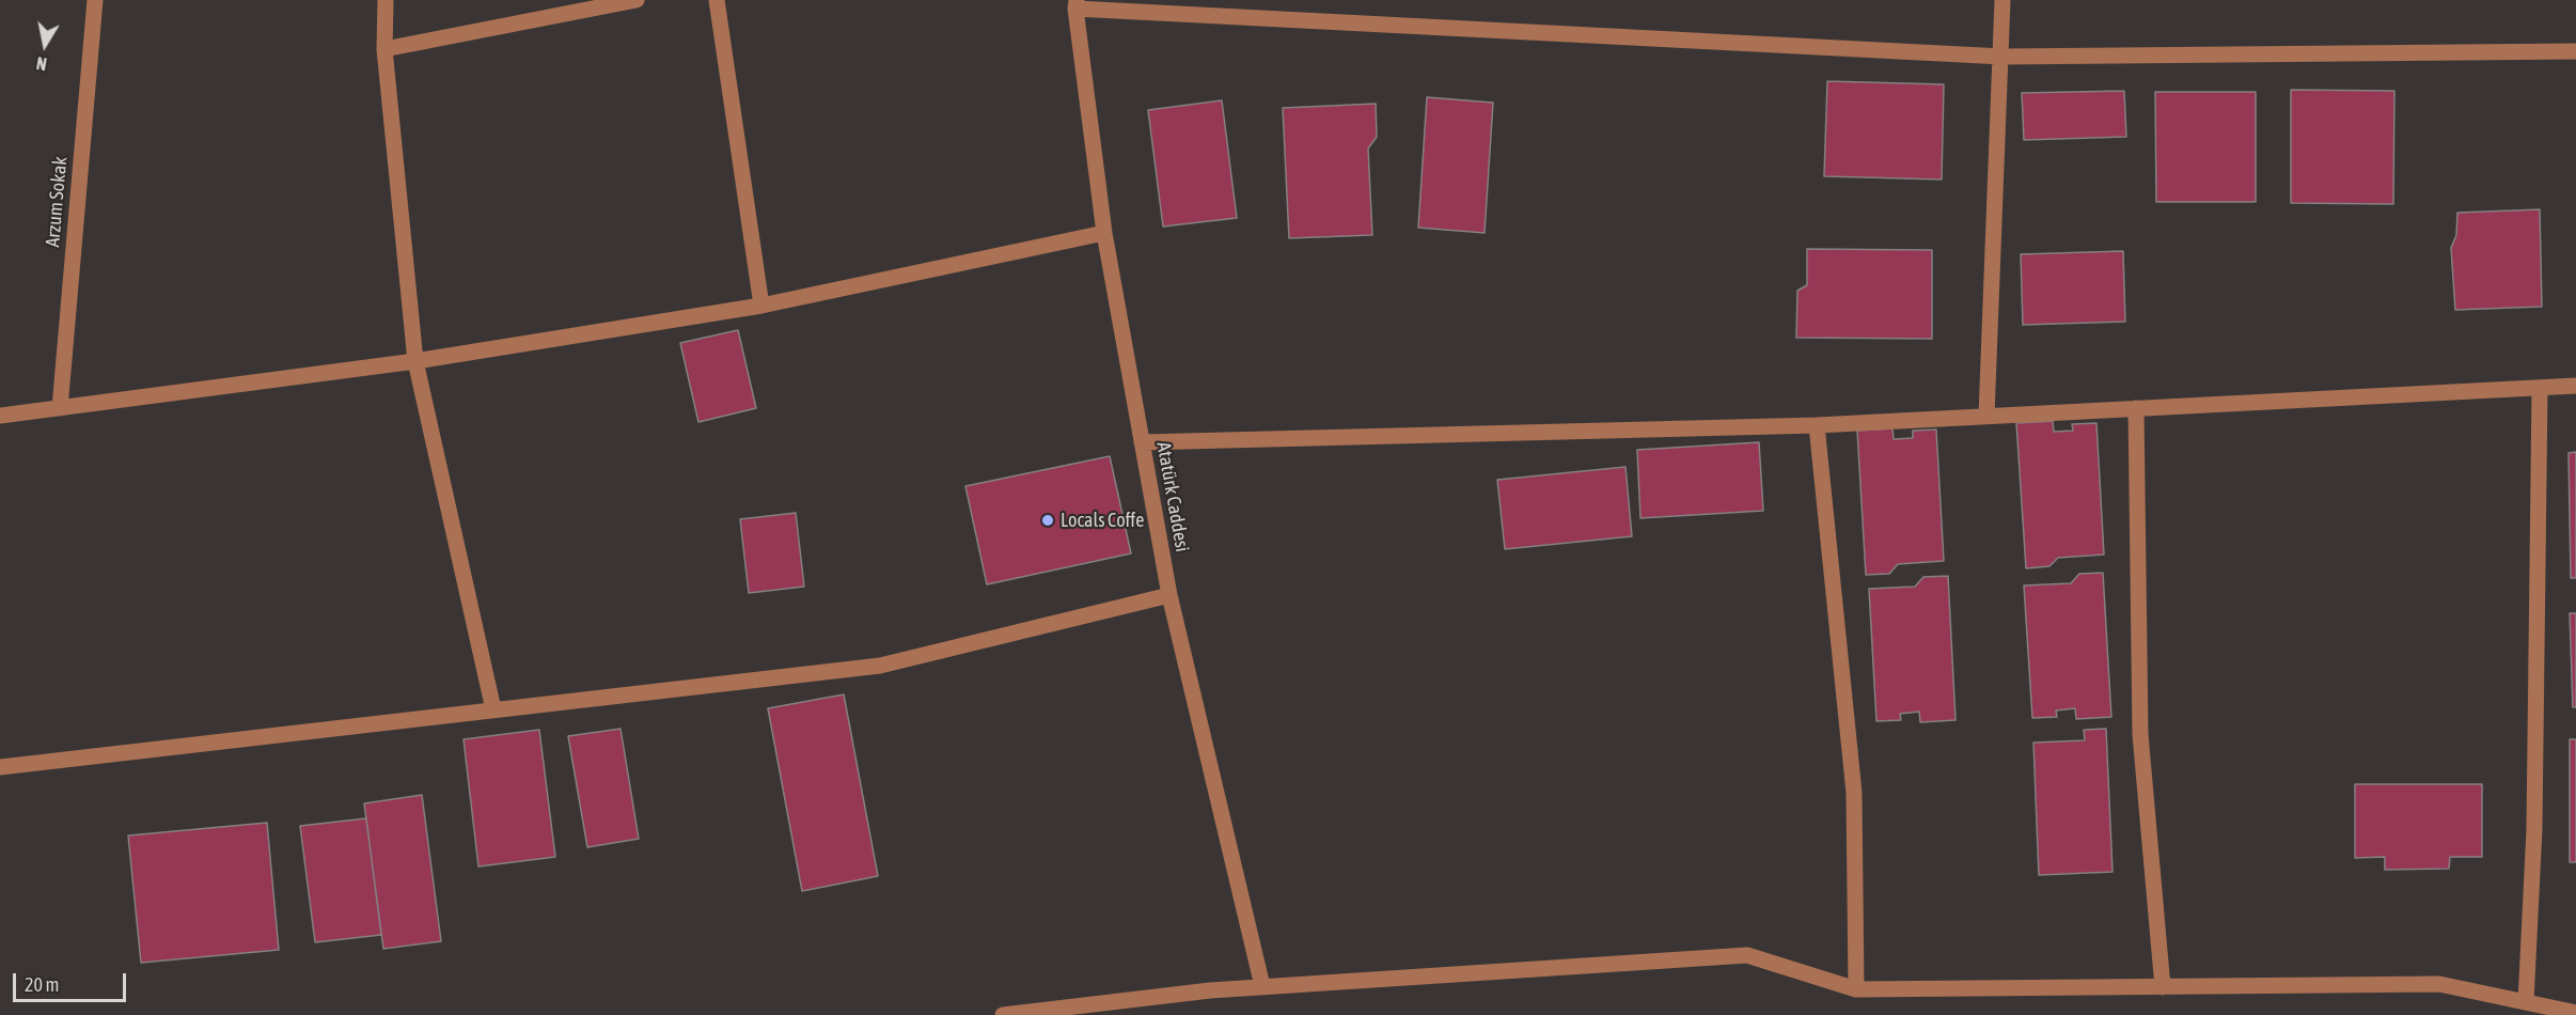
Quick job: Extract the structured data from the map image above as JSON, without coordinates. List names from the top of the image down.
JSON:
{
  "streets": {
    "street": ["Arzum Sokak", "Atatürk Caddesi"]
  },
  "places": ["Locals Coffe"],
  "scale_bar": "20 m",
  "north": "bottom"
}
